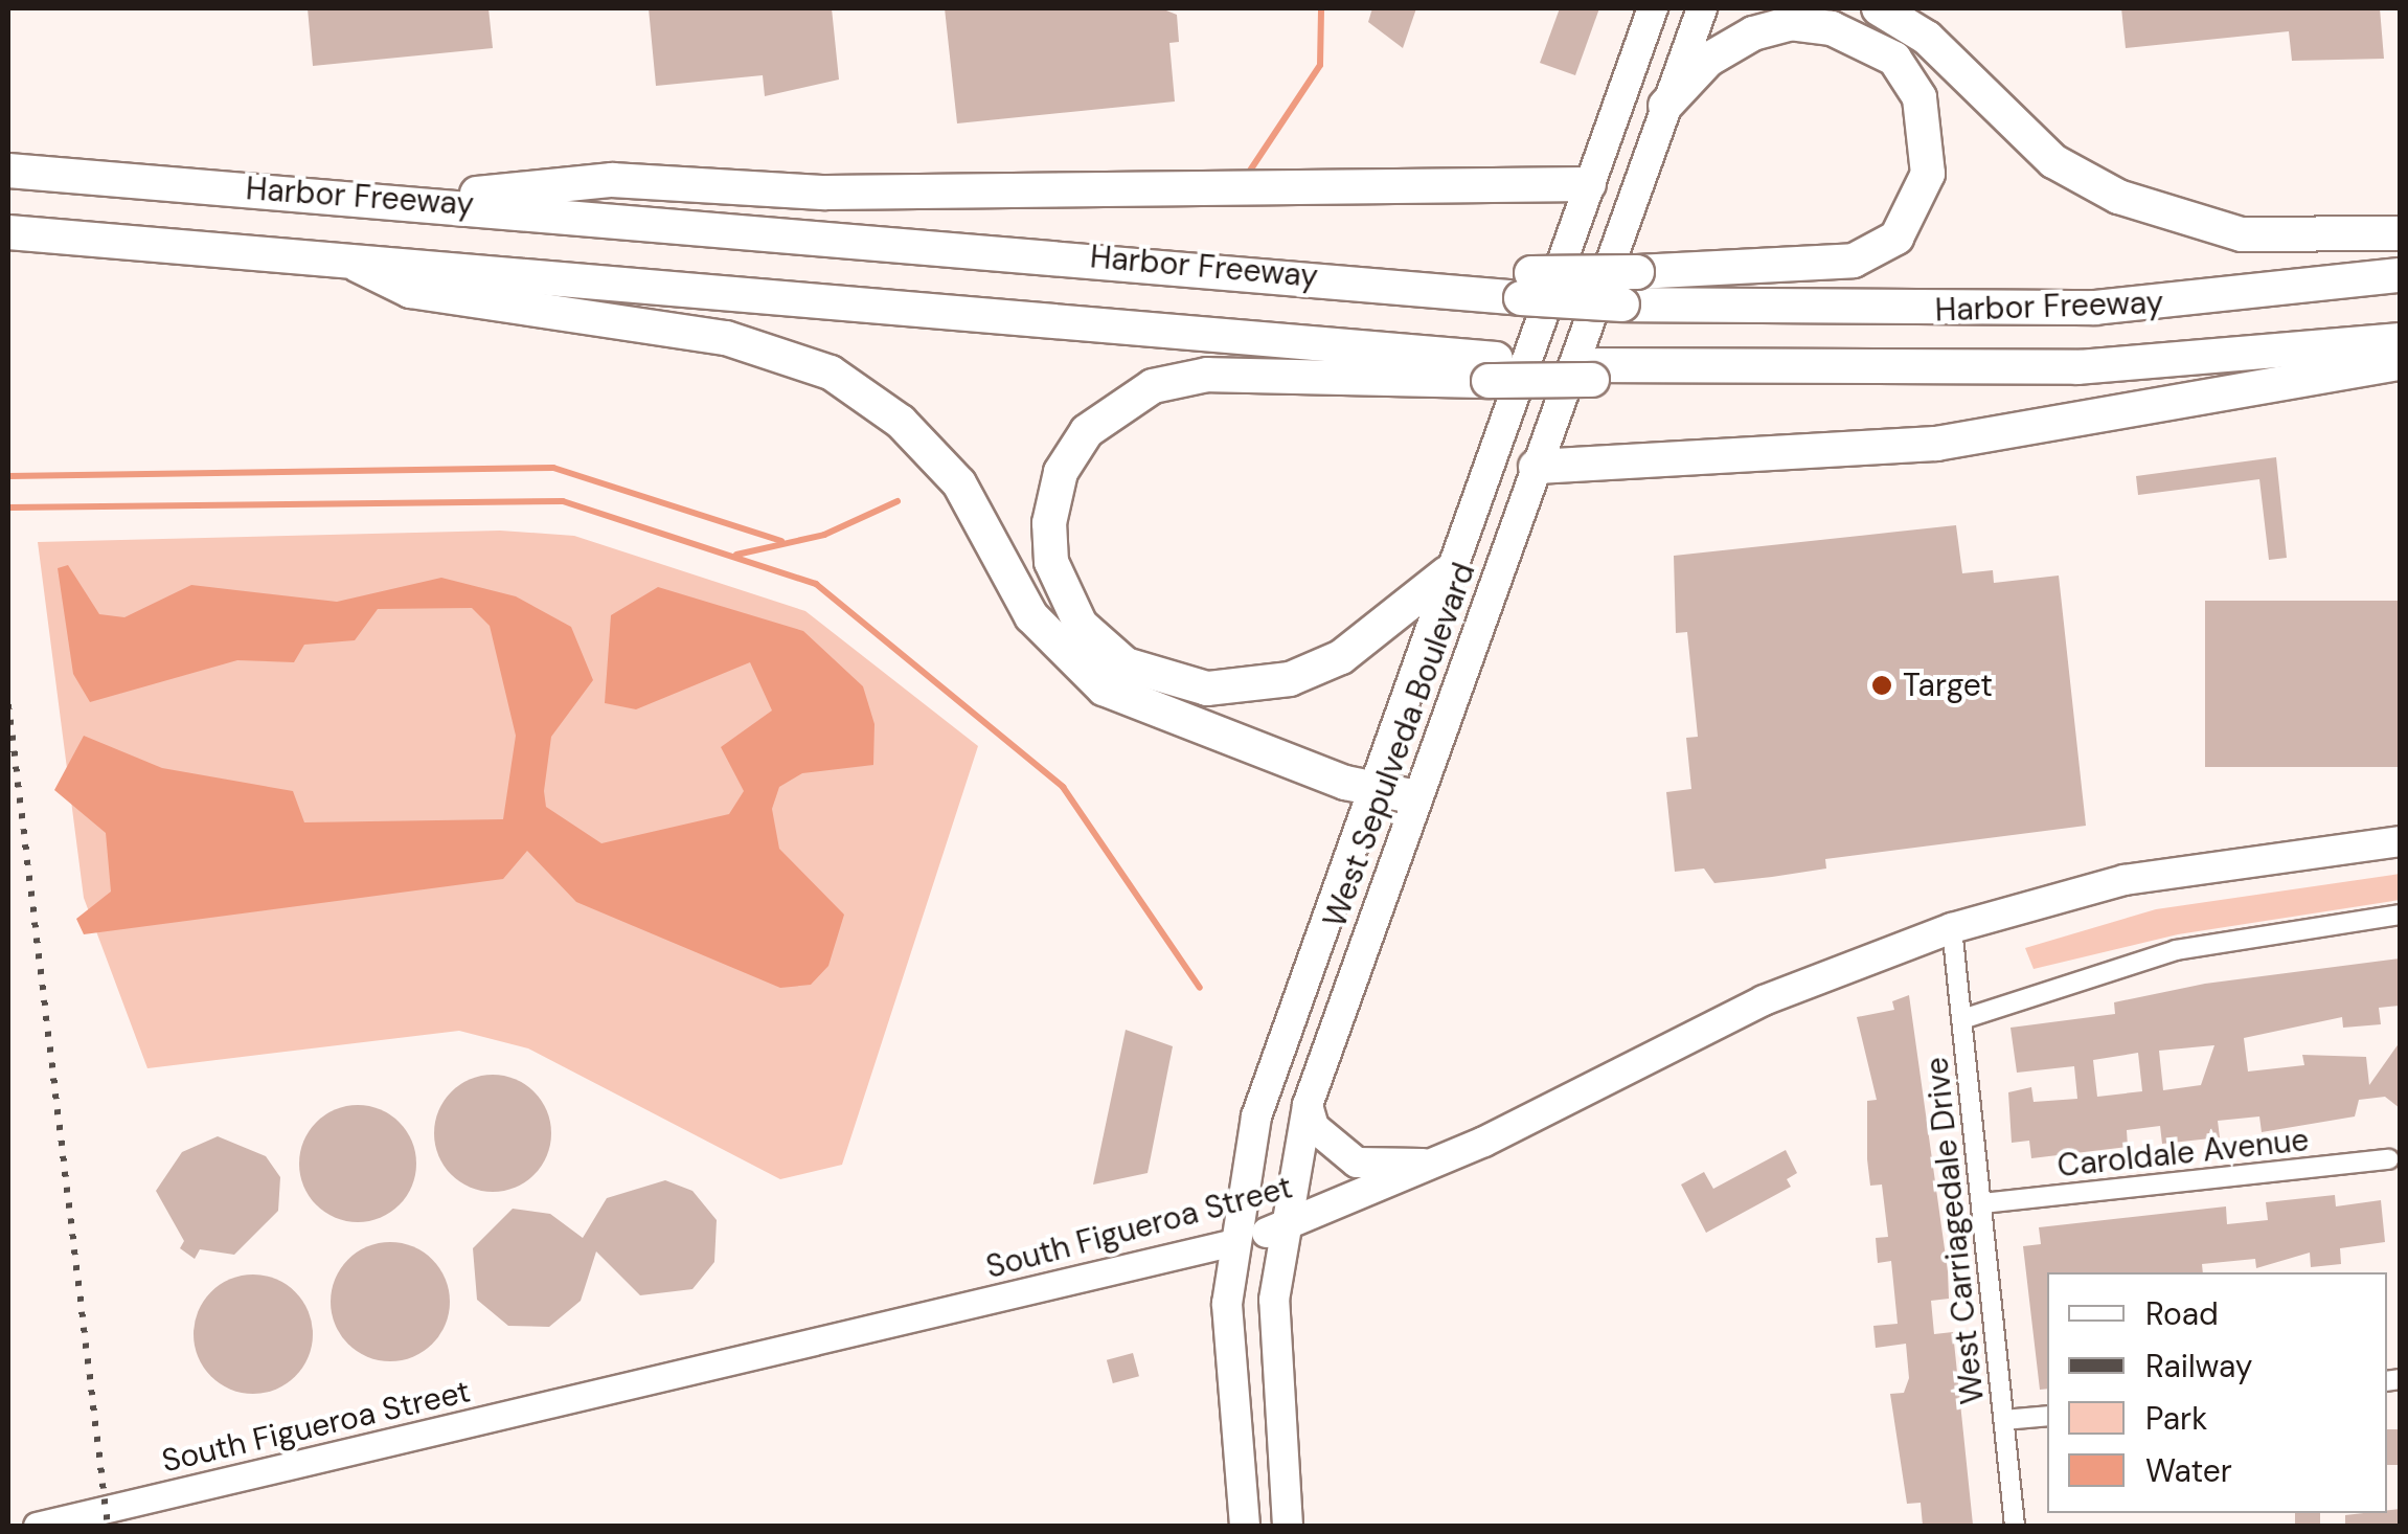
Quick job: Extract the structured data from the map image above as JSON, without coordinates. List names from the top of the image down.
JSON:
{
  "streets": {
    "highway": ["Harbor Freeway"],
    "main road": ["West Sepulveda Boulevard", "South Figueroa Street"],
    "street": ["Caroldale Avenue", "West Carriagedale Drive"]
  },
  "crossings": [
    ["West Sepulveda Boulevard", "South Figueroa Street"],
    ["Caroldale Avenue", "West Carriagedale Drive"],
    ["South Figueroa Street", "West Carriagedale Drive"]
  ],
  "places": ["Target"],
  "legend": [
    "Road",
    "Railway",
    "Park",
    "Water"
  ]
}
